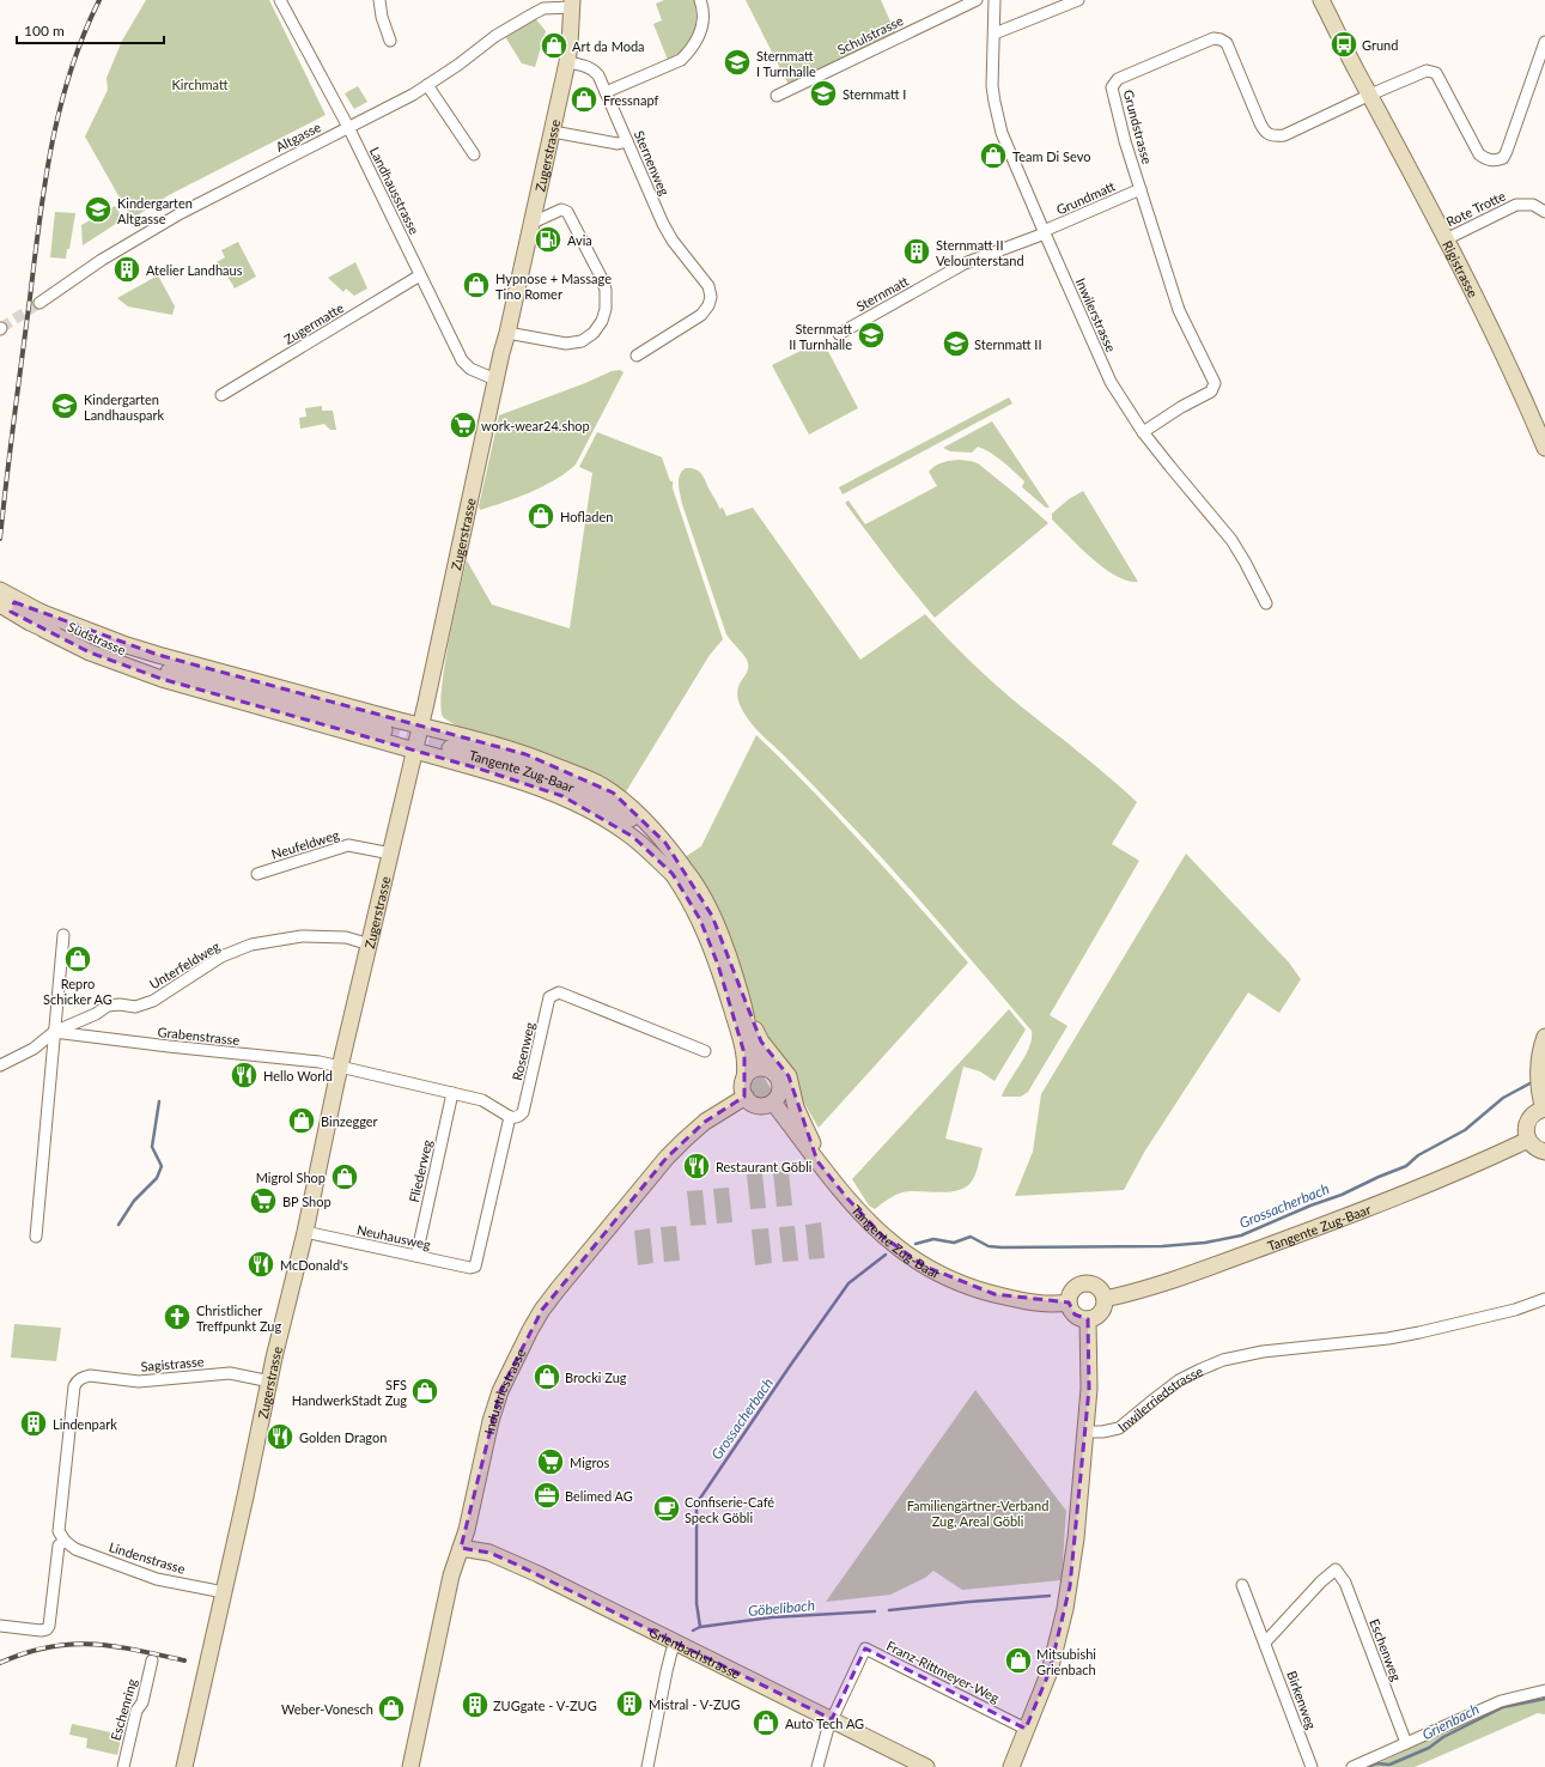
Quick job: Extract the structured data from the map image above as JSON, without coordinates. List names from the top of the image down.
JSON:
{
  "streets": {
    "main road": [
      "Zugerstrasse",
      "Rigistrasse",
      "Südstrasse",
      "Tangente Zug-Baar",
      "Industriestrasse",
      "Grienbachstrasse"
    ],
    "street": [
      "Schulstrasse",
      "Grundstrasse",
      "Altgasse",
      "Sternenweg",
      "Landhausstrasse",
      "Grundmatt",
      "Rote Trotte",
      "Sternmatt",
      "Inwilerstrasse",
      "Zugermatte",
      "Neufeldweg",
      "Unterfeldweg",
      "Grabenstrasse",
      "Rosenweg",
      "Fliederweg",
      "Neuhausweg",
      "Sagistrasse",
      "Inwilerriedstrasse",
      "Lindenstrasse",
      "Eschenweg",
      "Franz-Rittmeyer-Weg",
      "Birkenweg",
      "Eschenring"
    ]
  },
  "crossings": [
    ["Grundstrasse", "Grundmatt"],
    ["Grundstrasse", "Rigistrasse"],
    ["Grundstrasse", "Inwilerstrasse"],
    ["Altgasse", "Zugerstrasse"],
    ["Altgasse", "Landhausstrasse"],
    ["Zugerstrasse", "Sternenweg"],
    ["Zugerstrasse", "Landhausstrasse"],
    ["Zugerstrasse", "Neufeldweg"],
    ["Zugerstrasse", "Unterfeldweg"],
    ["Zugerstrasse", "Grabenstrasse"],
    ["Zugerstrasse", "Neuhausweg"],
    ["Zugerstrasse", "Sagistrasse"],
    ["Zugerstrasse", "Lindenstrasse"],
    ["Landhausstrasse", "Zugermatte"],
    ["Grundmatt", "Sternmatt"],
    ["Grundmatt", "Inwilerstrasse"],
    ["Rote Trotte", "Rigistrasse"],
    ["Sternmatt", "Inwilerstrasse"],
    ["Tangente Zug-Baar", "Industriestrasse"],
    ["Unterfeldweg", "Grabenstrasse"],
    ["Rosenweg", "Neuhausweg"],
    ["Fliederweg", "Neuhausweg"],
    ["Sagistrasse", "Lindenstrasse"],
    ["Industriestrasse", "Grienbachstrasse"],
    ["Eschenweg", "Birkenweg"],
    ["Grienbachstrasse", "Franz-Rittmeyer-Weg"]
  ],
  "water": ["Grossacherbach", "Göbelibach", "Grienbach"],
  "parks": ["Kirchmatt", "Familiengärtner-Verband Zug, Areal Göbli"],
  "places": {
    "bus stop": ["Grund"],
    "shop": [
      "Art da Moda",
      "Fressnapf",
      "Team Di Sevo",
      "Hypnose + Massage Tino Romer",
      "Hofladen",
      "Repro Schicker AG",
      "Binzegger",
      "Migrol Shop",
      "Brocki Zug",
      "SFS HandwerkStadt Zug",
      "Mitsubishi Grienbach",
      "Weber-Vonesch",
      "Auto Tech AG"
    ],
    "school or university": [
      "Sternmatt I Turnhalle",
      "Sternmatt I",
      "Kindergarten Altgasse",
      "Sternmatt II Turnhalle",
      "Sternmatt II",
      "Kindergarten Landhauspark"
    ],
    "fuel station": ["Avia"],
    "building": [
      "Sternmatt II Velounterstand",
      "Atelier Landhaus",
      "Lindenpark",
      "Mistral - V-ZUG",
      "ZUGgate - V-ZUG"
    ],
    "supermarket": ["work-wear24.shop", "BP Shop", "Migros"],
    "restaurant": [
      "Hello World",
      "Restaurant Göbli",
      "McDonald's",
      "Golden Dragon"
    ],
    "church": ["Christlicher Treffpunkt Zug"],
    "office": ["Belimed AG"],
    "cafe": ["Confiserie-Café Speck Göbli"]
  },
  "scale_bar": "100 m"
}
